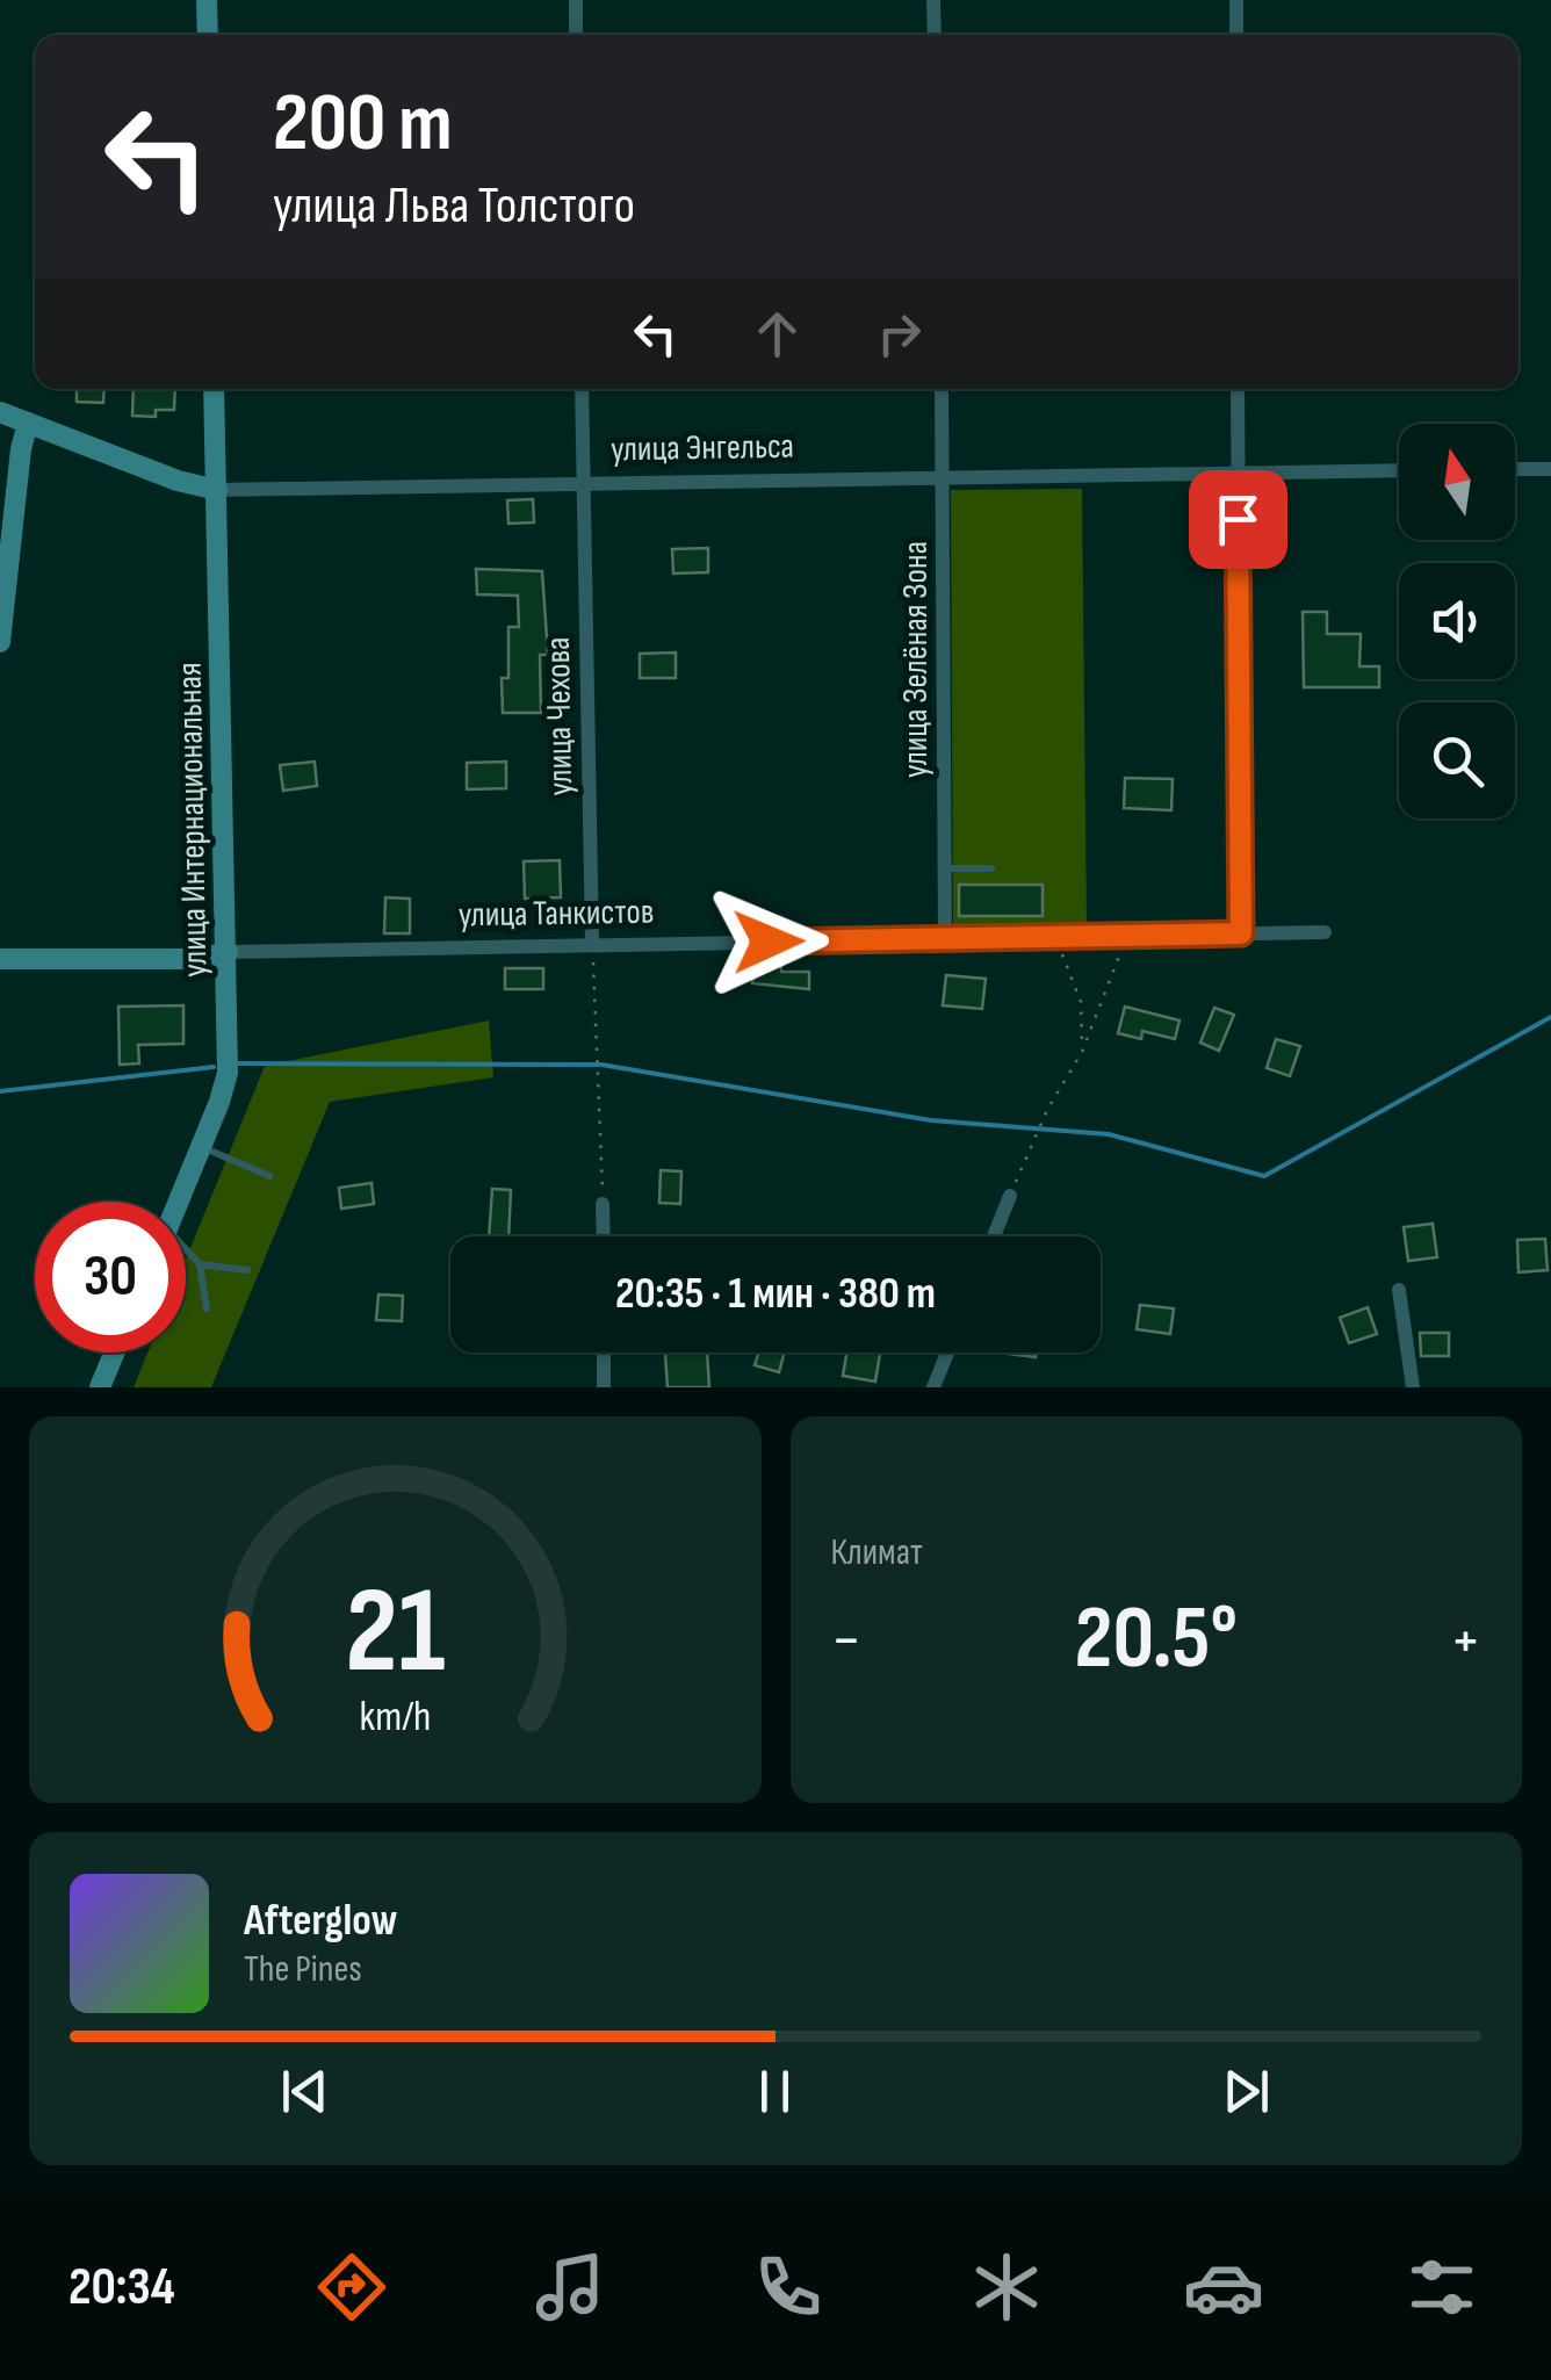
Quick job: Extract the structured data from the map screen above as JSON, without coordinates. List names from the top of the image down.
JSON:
{
  "streets": {
    "main road": ["улица Энгельса", "улица Интернациональная", "улица Танкистов"],
    "street": ["улица Зелёная Зона", "улица Чехова"]
  },
  "crossings": [
    ["улица Энгельса", "улица Зелёная Зона"],
    ["улица Энгельса", "улица Чехова"],
    ["улица Энгельса", "улица Интернациональная"],
    ["улица Зелёная Зона", "улица Танкистов"],
    ["улица Чехова", "улица Танкистов"],
    ["улица Интернациональная", "улица Танкистов"]
  ],
  "north": "top",
  "page": {
    "turn": ["200 m", "улица Льва Толстого"],
    "limit": "30",
    "trip": "20:35 · 1 мин · 380 m",
    "tile": "Климат",
    "heat": ["−", "20.5°", "+"],
    "song": ["Afterglow", "The Pines"],
    "tabs": "20:34",
    "gauge": ["21", "km/h"]
  }
}
